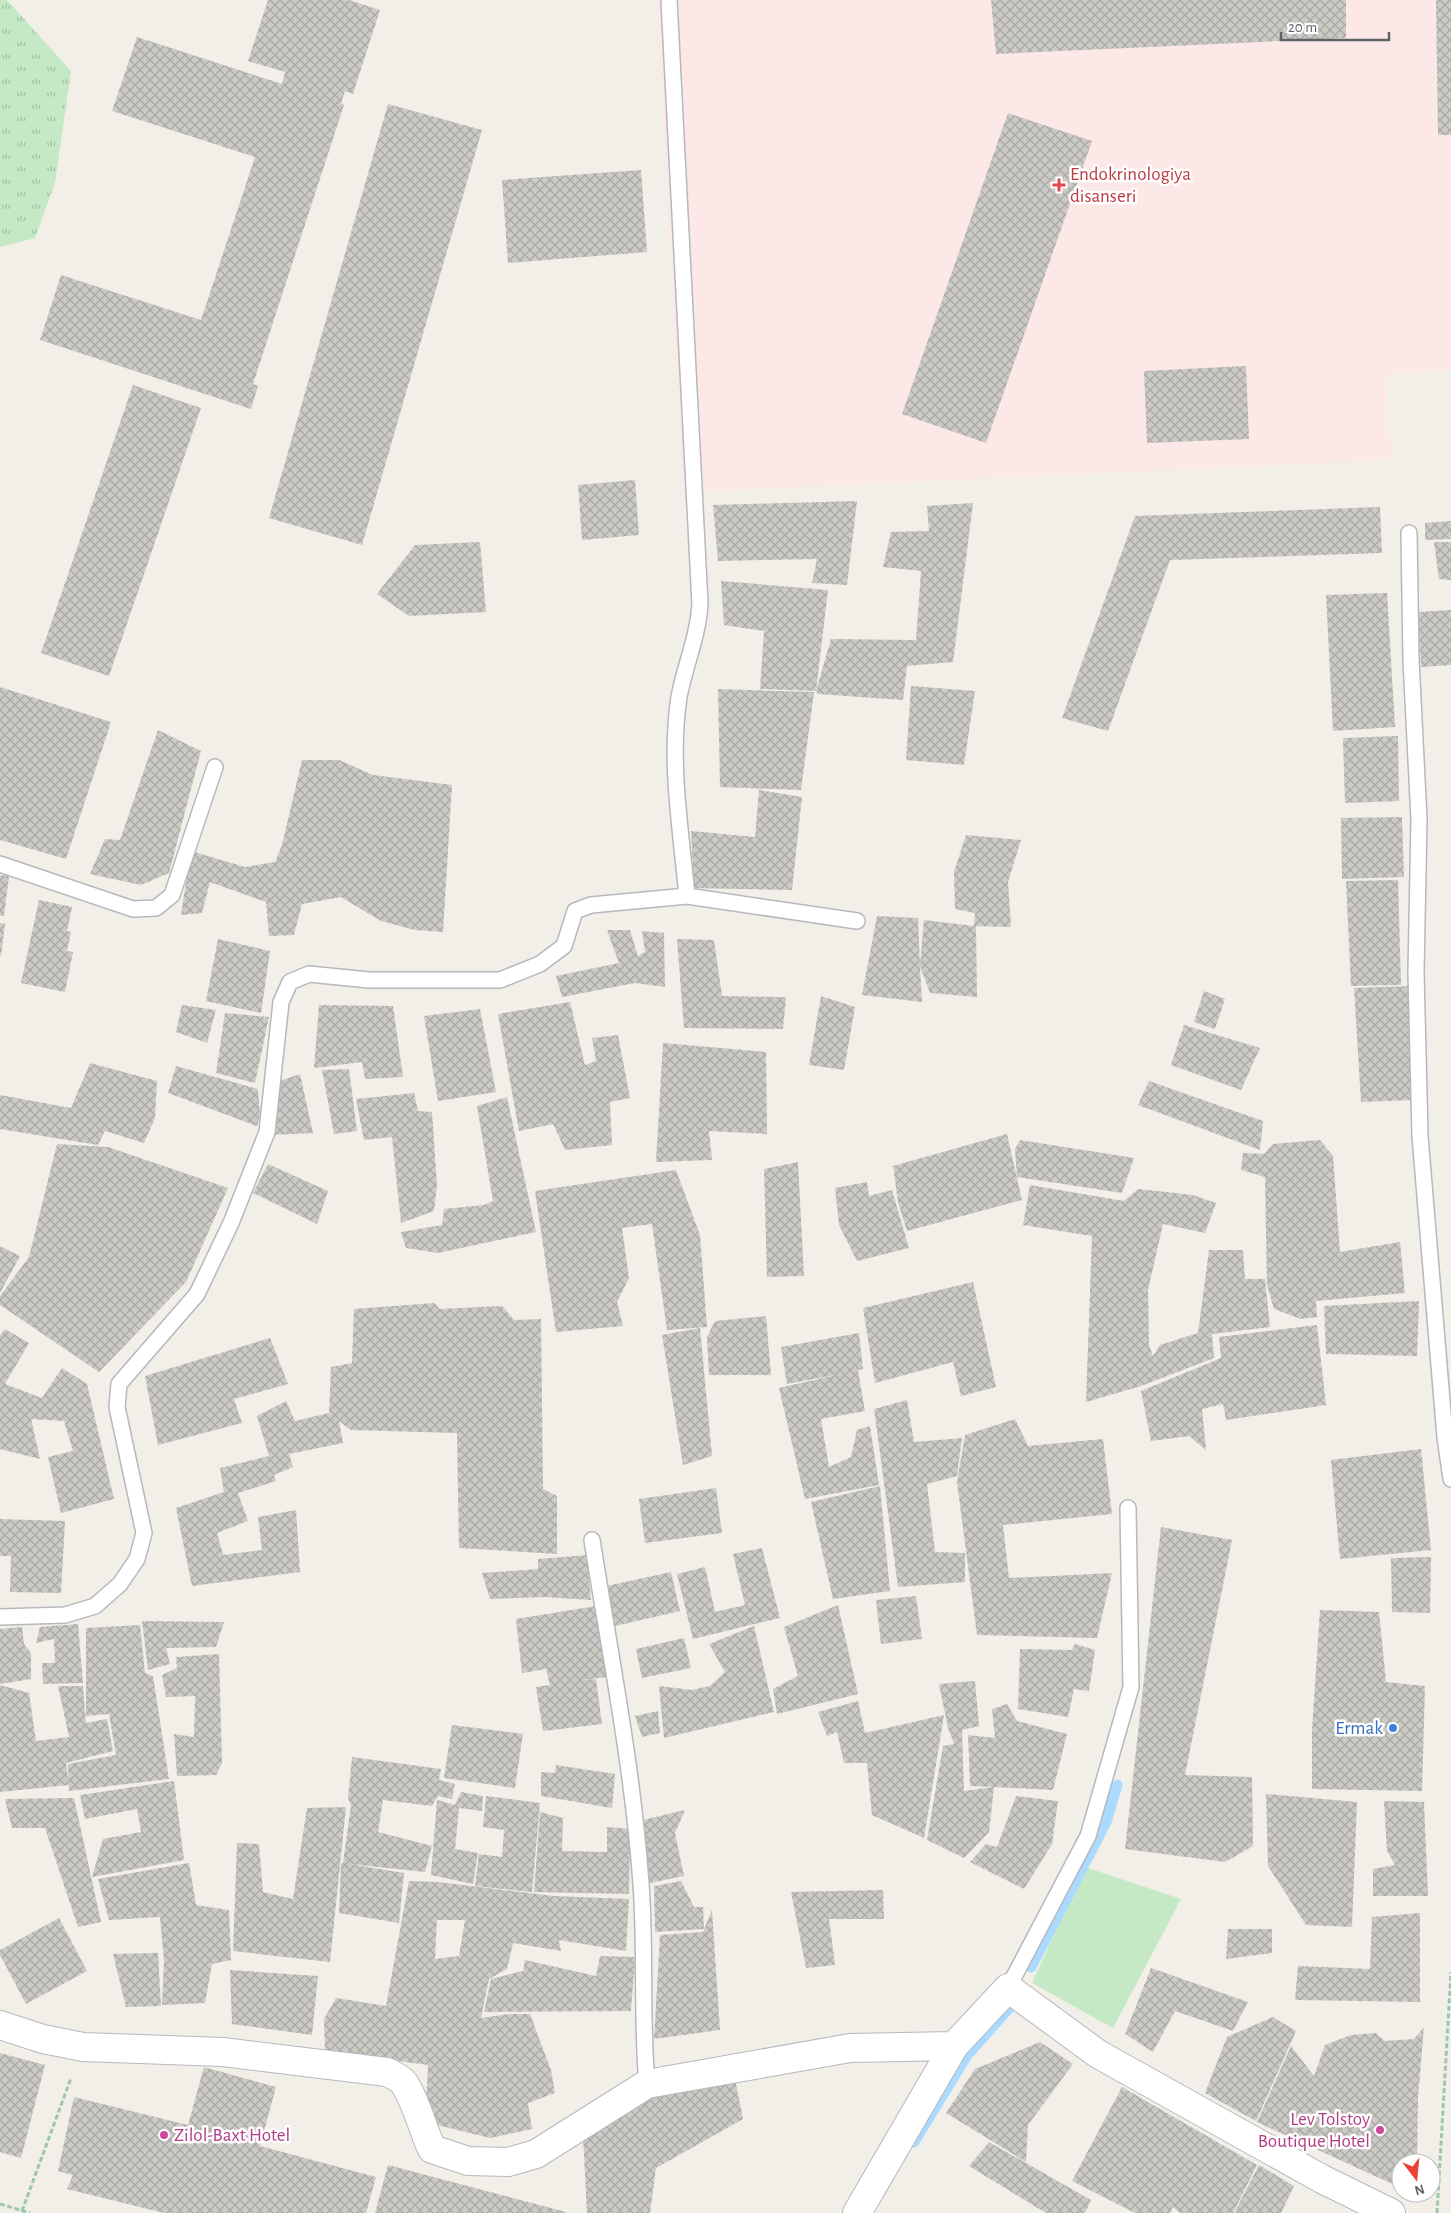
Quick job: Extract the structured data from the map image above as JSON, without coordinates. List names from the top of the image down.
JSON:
{
  "places": {
    "health": ["Endokrinologiya disanseri"],
    "other": ["Ermak", "Lev Tolstoy Boutique Hotel", "Zilol-Baxt Hotel"]
  },
  "scale_bar": "20 m",
  "north": "bottom"
}
